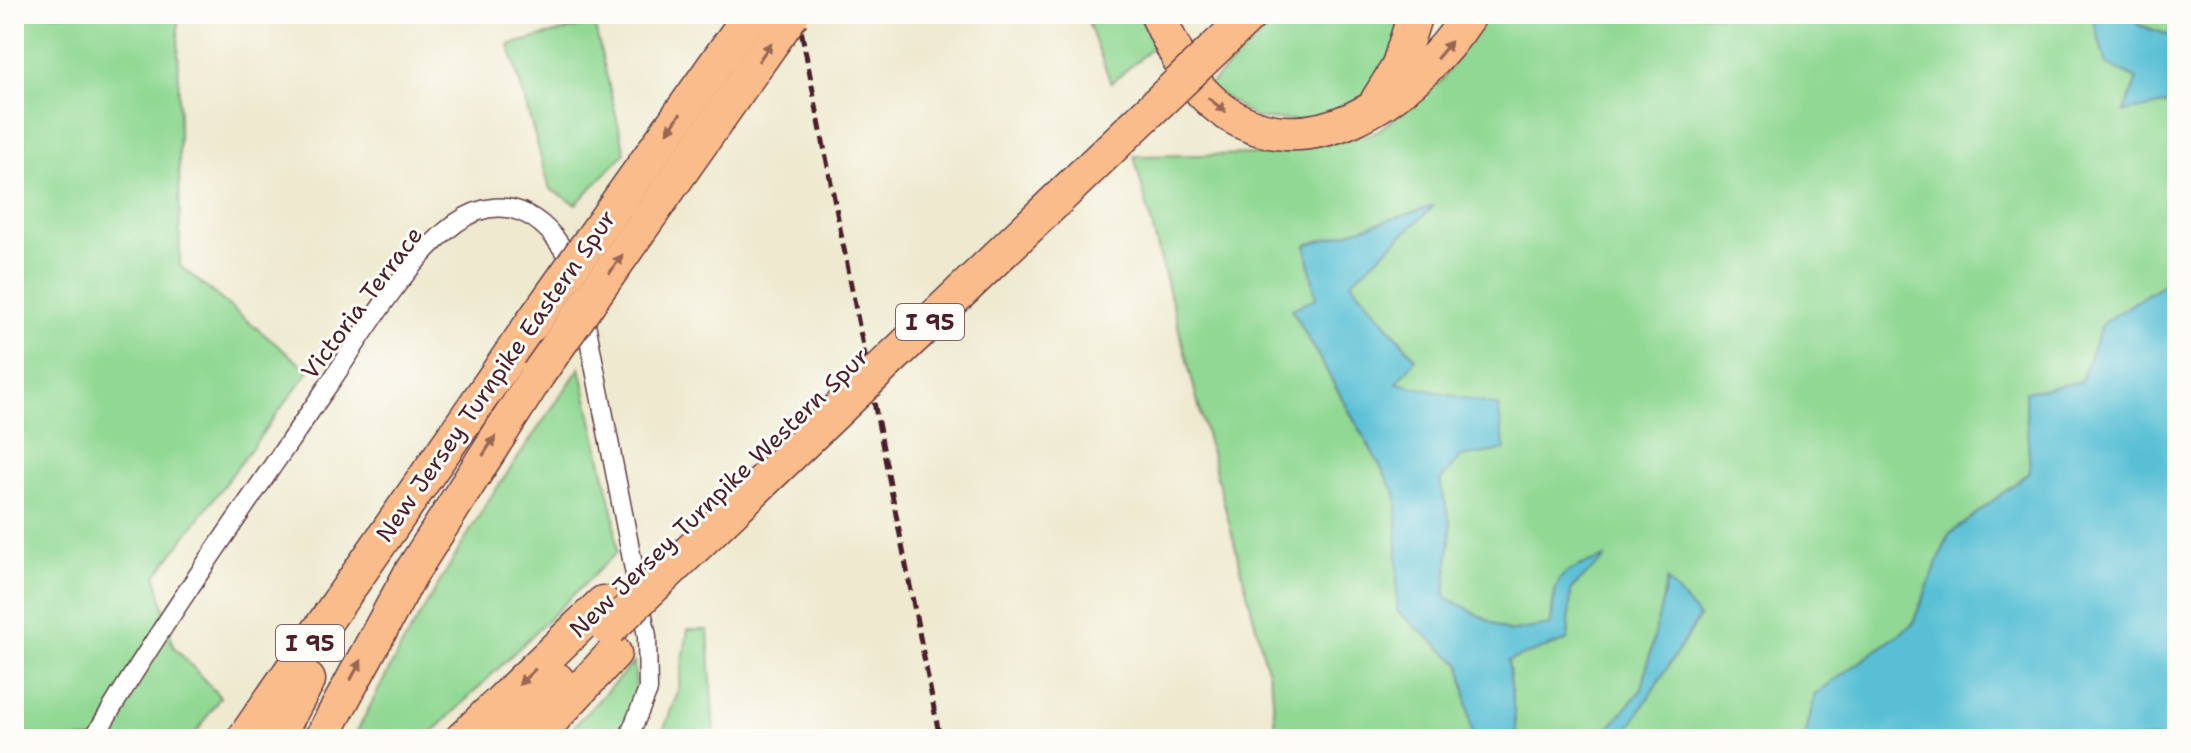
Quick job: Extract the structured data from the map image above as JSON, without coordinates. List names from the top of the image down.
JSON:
{
  "streets": {
    "highway": ["I 95", "New Jersey Turnpike Eastern Spur", "New Jersey Turnpike Western Spur"],
    "street": ["Victoria Terrace"]
  }
}
